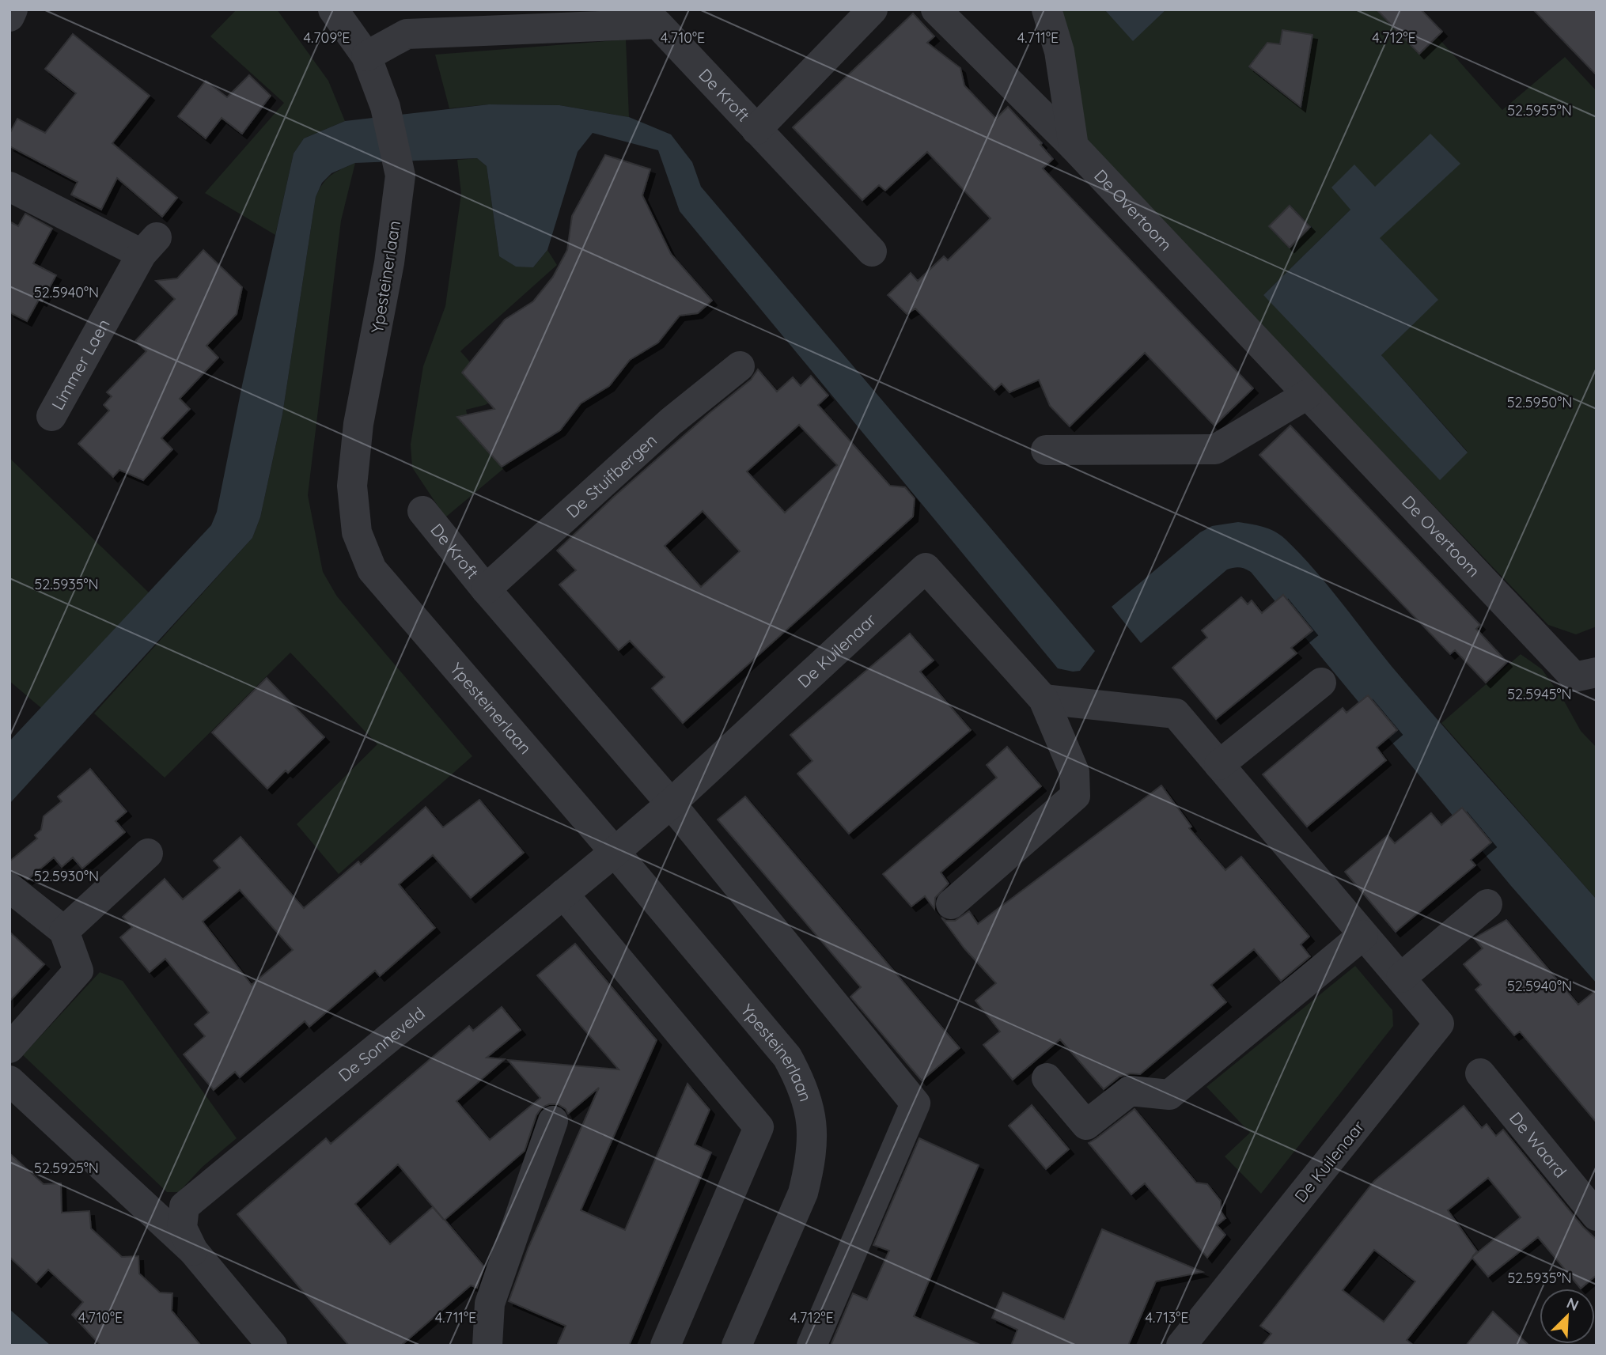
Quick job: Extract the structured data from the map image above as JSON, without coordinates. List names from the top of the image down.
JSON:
{
  "streets": {
    "street": [
      "De Kroft",
      "De Overtoom",
      "Ypesteinerlaan",
      "Limmer Laen",
      "De Stuifbergen",
      "De Kuilenaar",
      "De Sonneveld",
      "De Waard"
    ]
  },
  "crossings": [
    ["De Kroft", "Ypesteinerlaan"],
    ["De Kroft", "De Stuifbergen"],
    ["Ypesteinerlaan", "De Kuilenaar"],
    ["Ypesteinerlaan", "De Sonneveld"],
    ["De Kuilenaar", "De Sonneveld"]
  ],
  "north": "top right",
  "coordinates": [
    "4.709°E",
    "4.710°E",
    "4.711°E",
    "4.712°E",
    "52.5955°N",
    "52.5940°N",
    "52.5950°N",
    "52.5935°N",
    "52.5945°N",
    "52.5930°N",
    "52.5925°N",
    "4.713°E"
  ]
}
